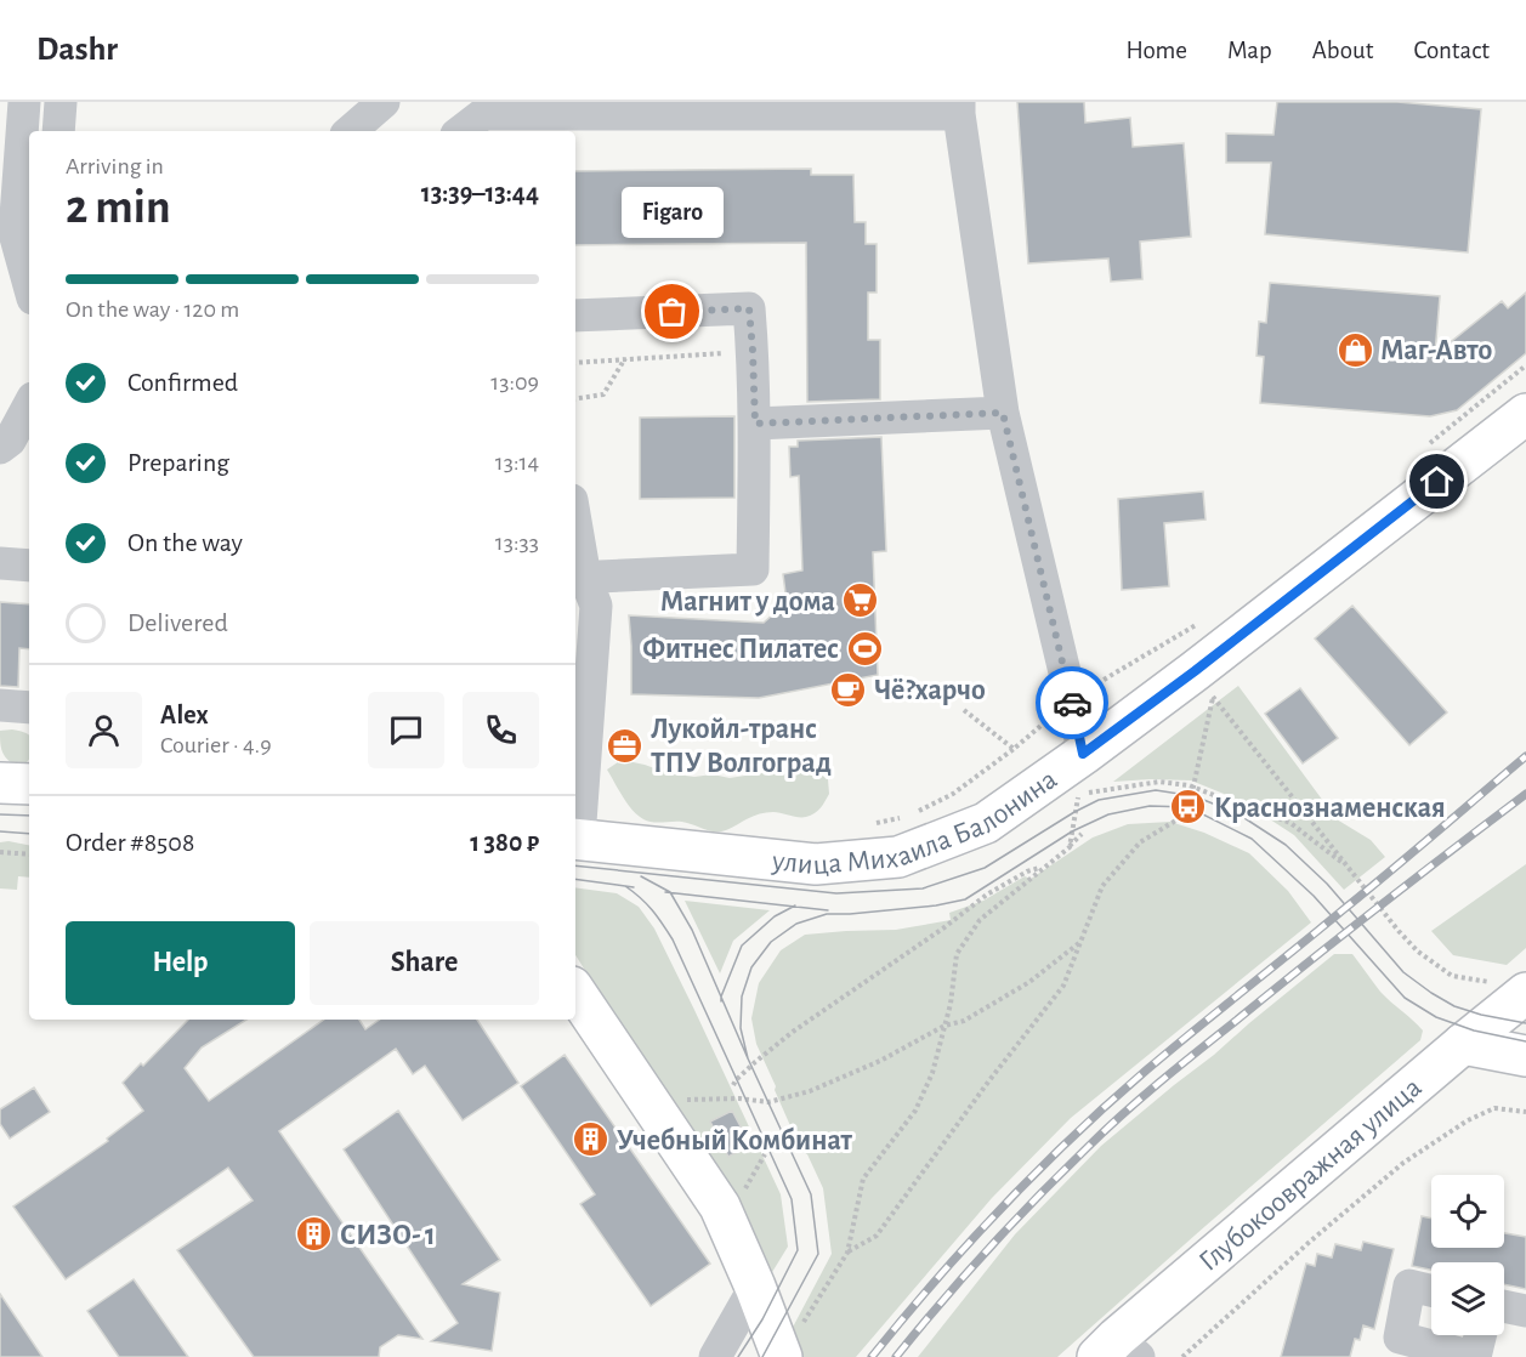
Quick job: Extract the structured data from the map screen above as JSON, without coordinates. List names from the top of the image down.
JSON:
{
  "streets": {
    "main road": ["улица Михаила Балонина", "Глубокоовражная улица"]
  },
  "places": {
    "other": ["Figaro"],
    "shop": ["Маг-Авто"],
    "supermarket": ["Магнит у дома"],
    "sports": ["Фитнес Пилатес"],
    "cafe": ["Чё?харчо"],
    "office": ["Лукойл-транс ТПУ Волгоград"],
    "bus stop": ["Краснознаменская"],
    "building": ["Учебный Комбинат", "СИЗО- 1"]
  },
  "page": {
    "header": "Dashr",
    "nav": [
      "Home",
      "Map",
      "About",
      "Contact"
    ],
    "heading": ["2 min", "Arriving in", "13:39–13:44"],
    "panel": [
      "Alex",
      "Courier · 4.9",
      "Order #8508",
      "1 380 ₽"
    ],
    "bubble": "Figaro",
    "bar": "On the way · 120 m",
    "list": [
      ["Confirmed", "13:09"],
      ["Preparing", "13:14"],
      ["On the way", "13:33"],
      "Delivered"
    ],
    "buttons": ["Help", "Share"]
  }
}
